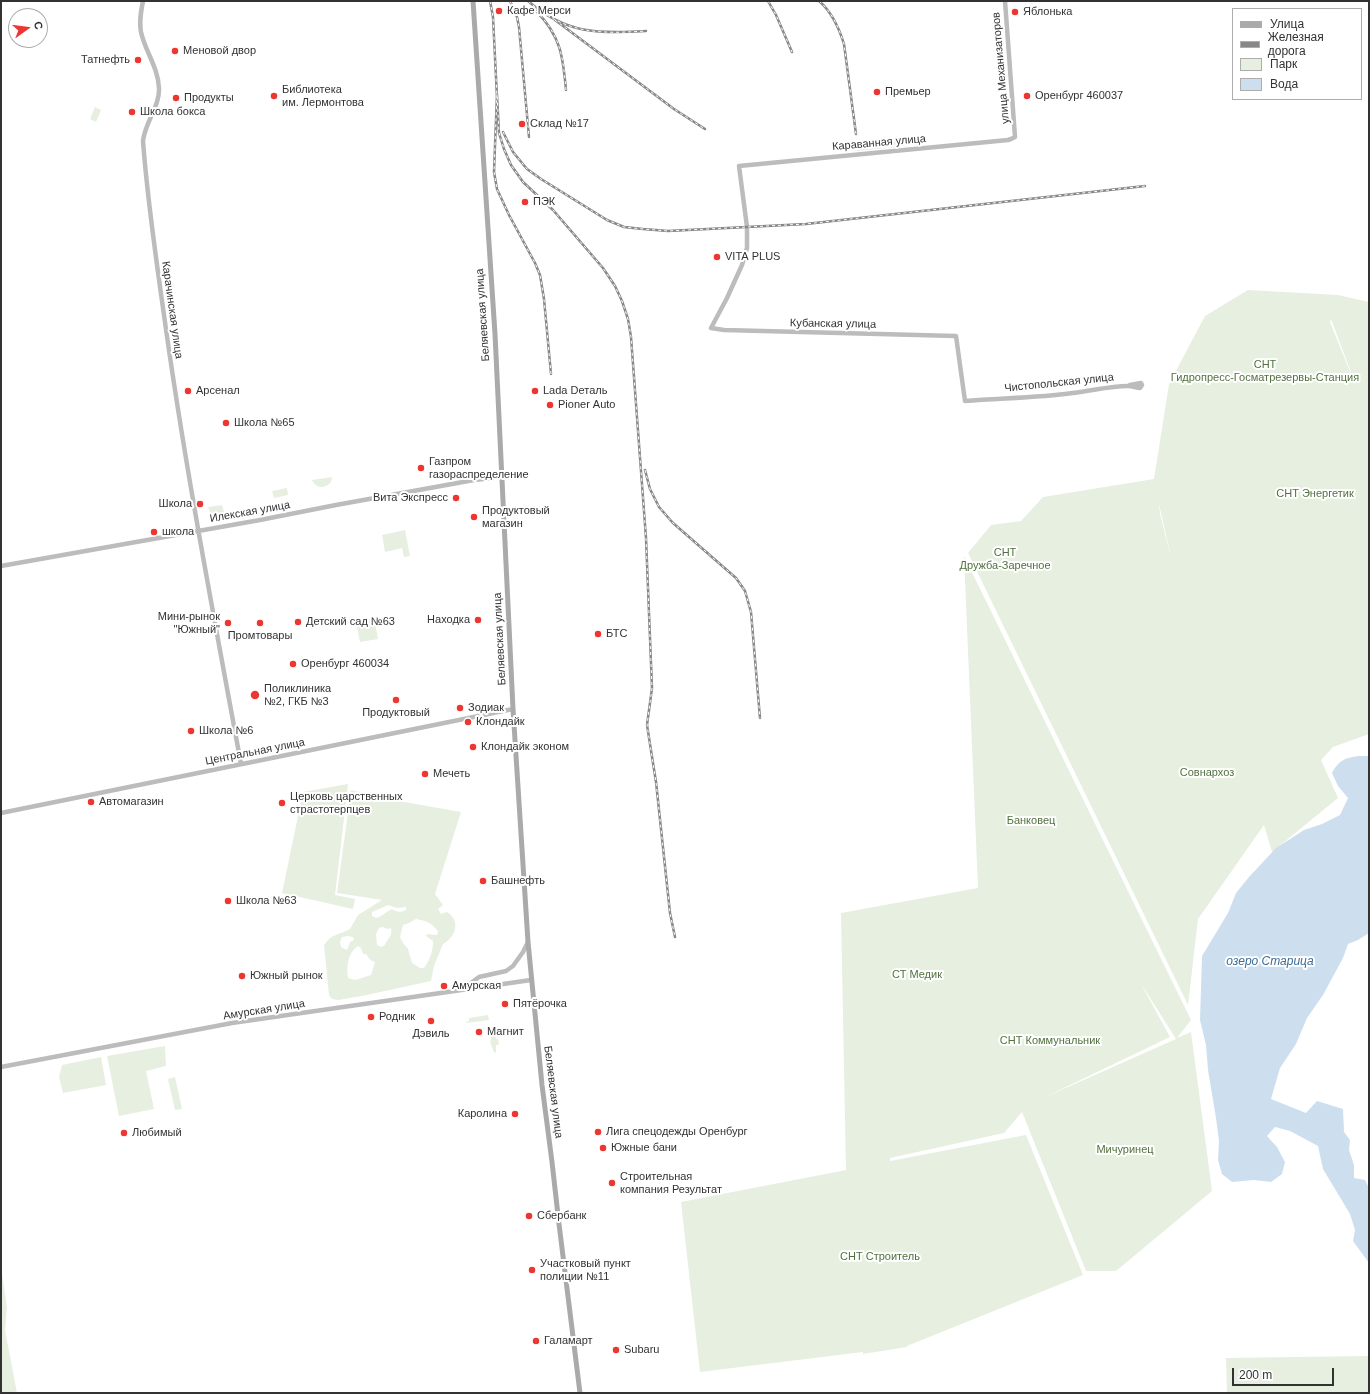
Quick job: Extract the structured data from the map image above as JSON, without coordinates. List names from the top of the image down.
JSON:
{
  "streets": {
    "main road": ["Беляевская улица"],
    "street": [
      "улица Механизаторов",
      "Караванная улица",
      "Карачинская улица",
      "Кубанская улица",
      "Чистопольская улица",
      "Илекская улица",
      "Центральная улица",
      "Амурская улица"
    ]
  },
  "crossings": [
    ["улица Механизаторов", "Караванная улица"],
    ["Караванная улица", "Кубанская улица"],
    ["Карачинская улица", "Илекская улица"],
    ["Карачинская улица", "Центральная улица"],
    ["Беляевская улица", "Илекская улица"],
    ["Беляевская улица", "Центральная улица"],
    ["Беляевская улица", "Амурская улица"],
    ["Кубанская улица", "Чистопольская улица"]
  ],
  "water": ["озеро Старица"],
  "parks": [
    "СНТ Гидропресс-Госматрезервы-Станция",
    "СНТ Энергетик",
    "СНТ Дружба-Заречное",
    "Совнархоз",
    "Банковец",
    "СТ Медик",
    "СНТ Коммунальник",
    "Мичуринец",
    "СНТ Строитель"
  ],
  "places": [
    "Кафе Мерси",
    "Яблонька",
    "Меновой двор",
    "Татнефть",
    "Премьер",
    "Библиотека им. Лермонтова",
    "Оренбург 460037",
    "Продукты",
    "Школа бокса",
    "Склад №17",
    "ПЭК",
    "VITA PLUS",
    "Арсенал",
    "Lada Dеталь",
    "Pioner Auto",
    "Школа №65",
    "Газпром газораспределение",
    "Вита Экспресс",
    "Школа",
    "Продуктовый магазин",
    "школа",
    "Находка",
    "Детский сад №63",
    "Мини-рынок \"Южный\"",
    "Промтовары",
    "БТС",
    "Оренбург 460034",
    "Поликлиника №2, ГКБ №3",
    "Продуктовый",
    "Зодиак",
    "Клондайк",
    "Школа №6",
    "Клондайк эконом",
    "Мечеть",
    "Автомагазин",
    "Церковь царственных страстотерпцев",
    "Башнефть",
    "Школа №63",
    "Южный рынок",
    "Амурская",
    "Пятёрочка",
    "Родник",
    "Дэвиль",
    "Магнит",
    "Каролина",
    "Лига спецодежды Оренбург",
    "Любимый",
    "Южные бани",
    "Строительная компания Результат",
    "Сбербанк",
    "Участковый пункт полиции №11",
    "Галамарт",
    "Subaru"
  ],
  "legend": [
    "Улица",
    "Железная дорога",
    "Парк",
    "Вода"
  ],
  "scale_bar": "200 m",
  "north": "right"
}
